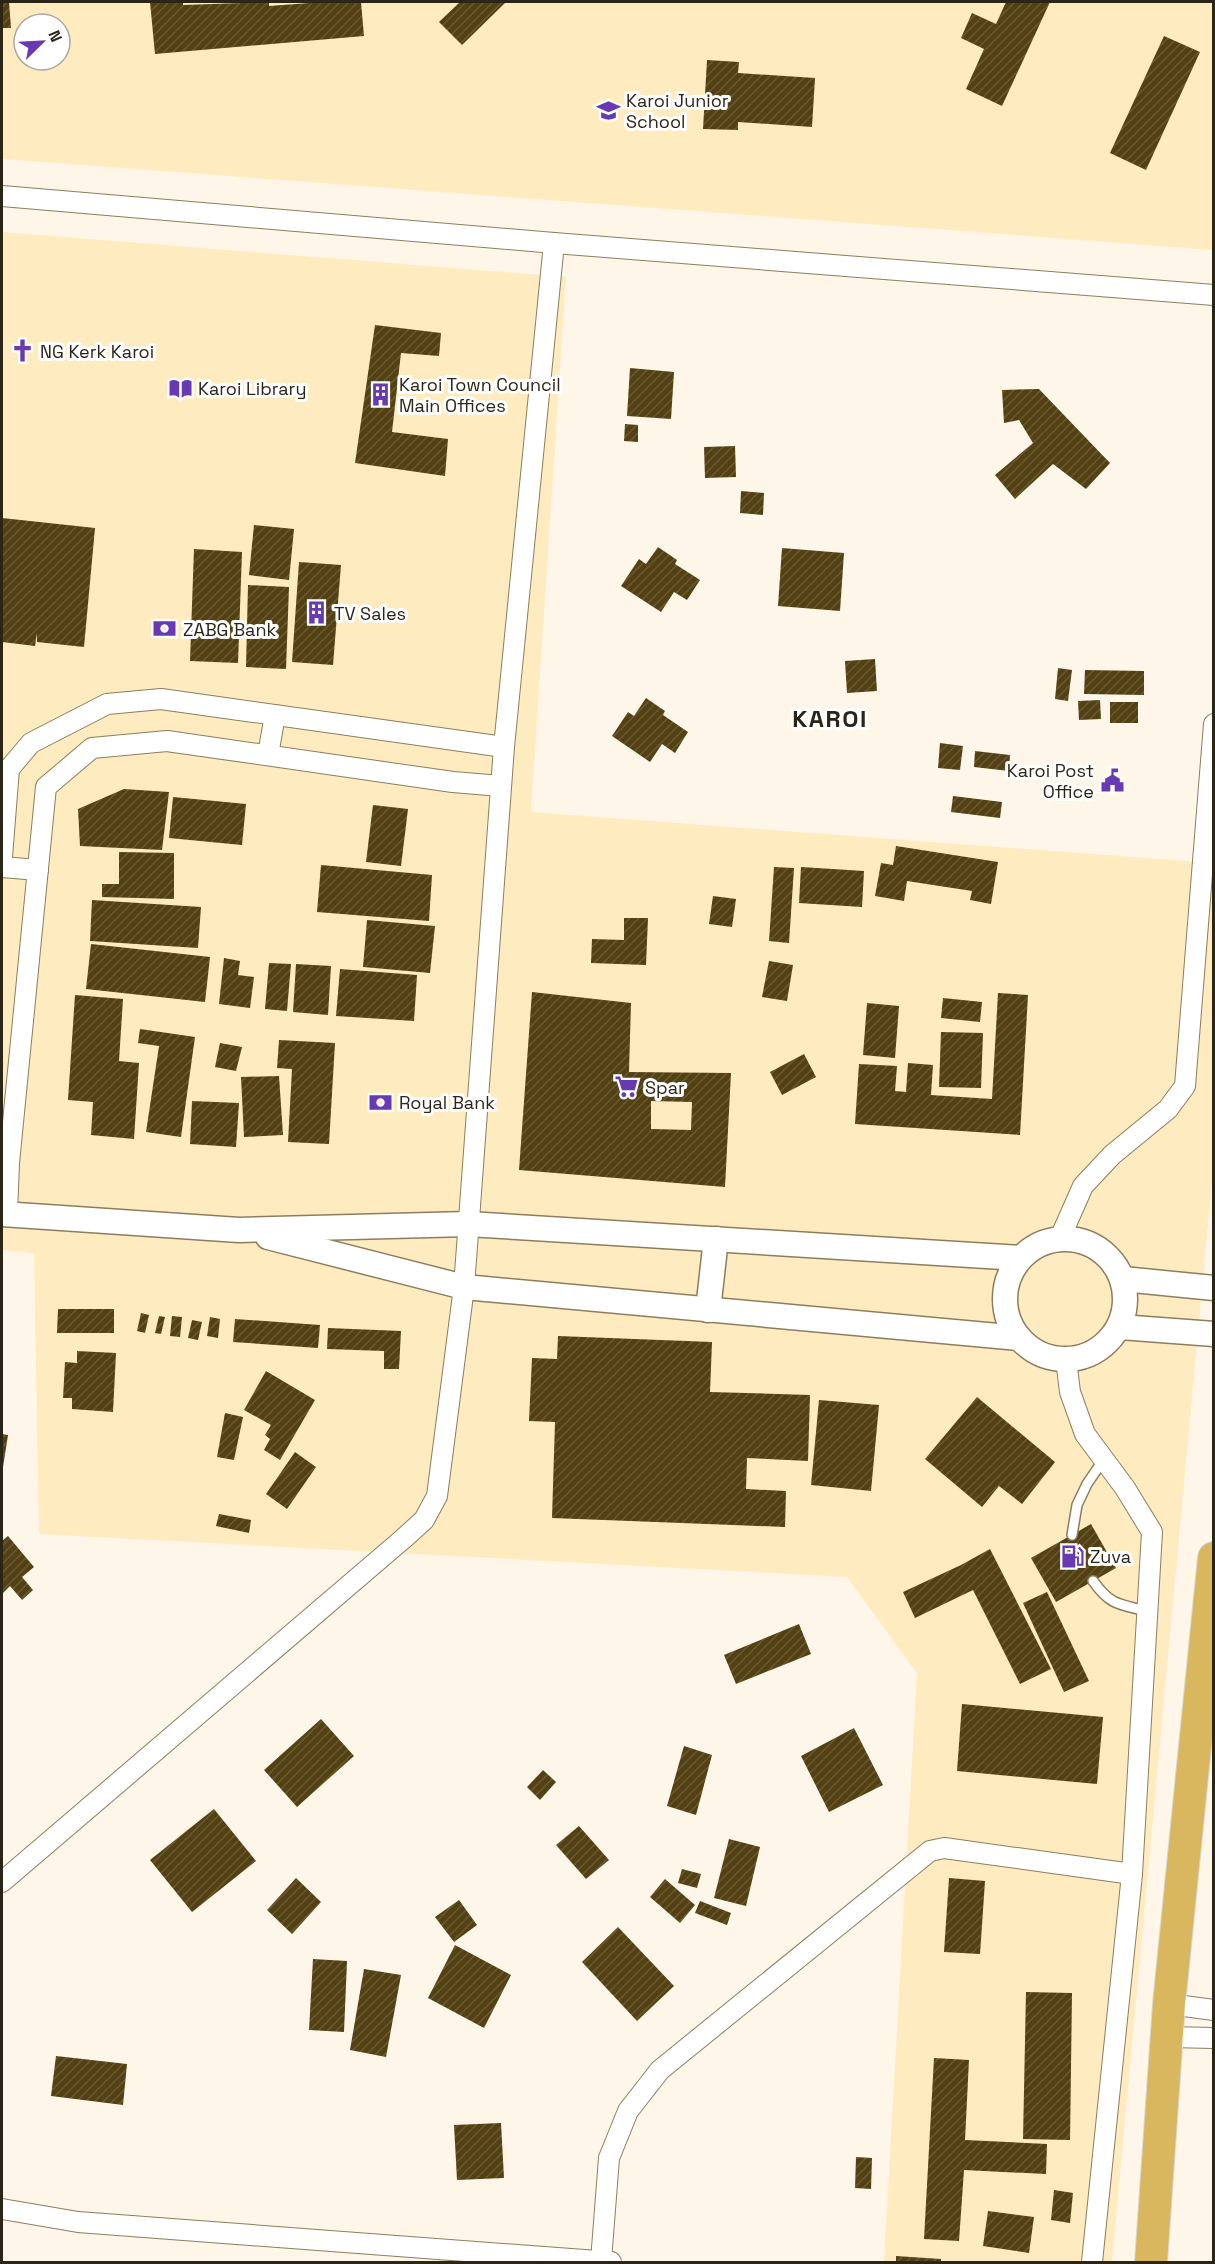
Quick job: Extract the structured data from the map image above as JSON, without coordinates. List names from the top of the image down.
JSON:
{
  "districts": ["KAROI"],
  "places": {
    "school or university": ["Karoi Junior School"],
    "church": ["NG Kerk Karoi"],
    "library": ["Karoi Library"],
    "building": ["Karoi Town Council Main Offices", "TV Sales"],
    "bank": ["ZABG Bank", "Royal Bank"],
    "public building": ["Karoi Post Office"],
    "supermarket": ["Spar"],
    "fuel station": ["Zuva"]
  },
  "north": "top right"
}
